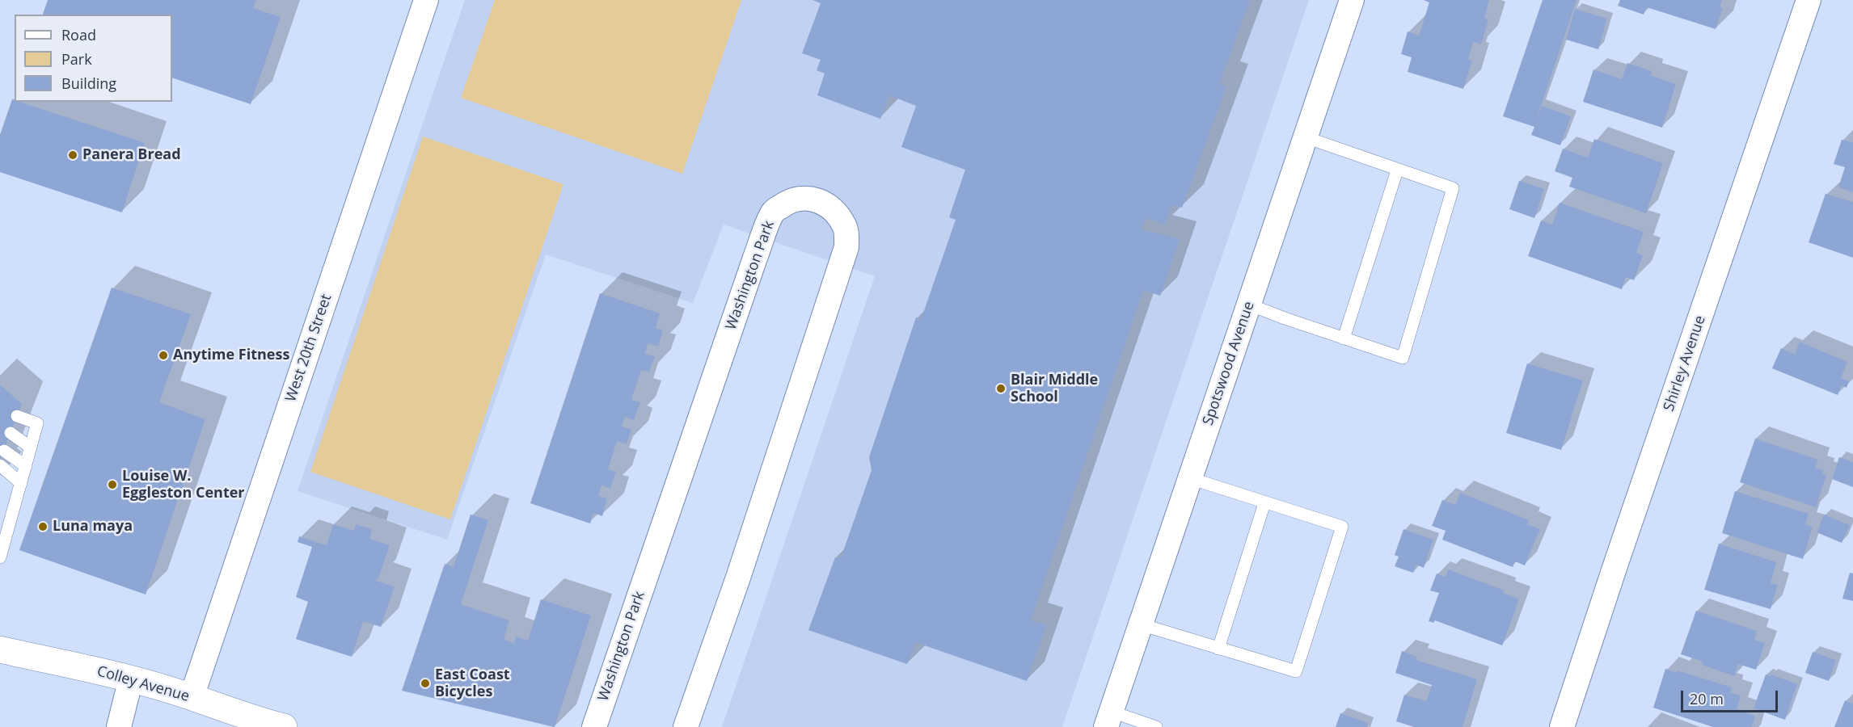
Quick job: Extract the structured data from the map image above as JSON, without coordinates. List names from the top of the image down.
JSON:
{
  "streets": {
    "main road": ["Colley Avenue"],
    "street": [
      "Washington Park",
      "West 20th Street",
      "Spotswood Avenue",
      "Shirley Avenue"
    ]
  },
  "crossings": [
    ["West 20th Street", "Colley Avenue"]
  ],
  "places": [
    "Panera Bread",
    "Anytime Fitness",
    "Blair Middle School",
    "Louise W. Eggleston Center",
    "Luna maya",
    "East Coast Bicycles"
  ],
  "legend": ["Road", "Park", "Building"],
  "scale_bar": "20 m"
}
